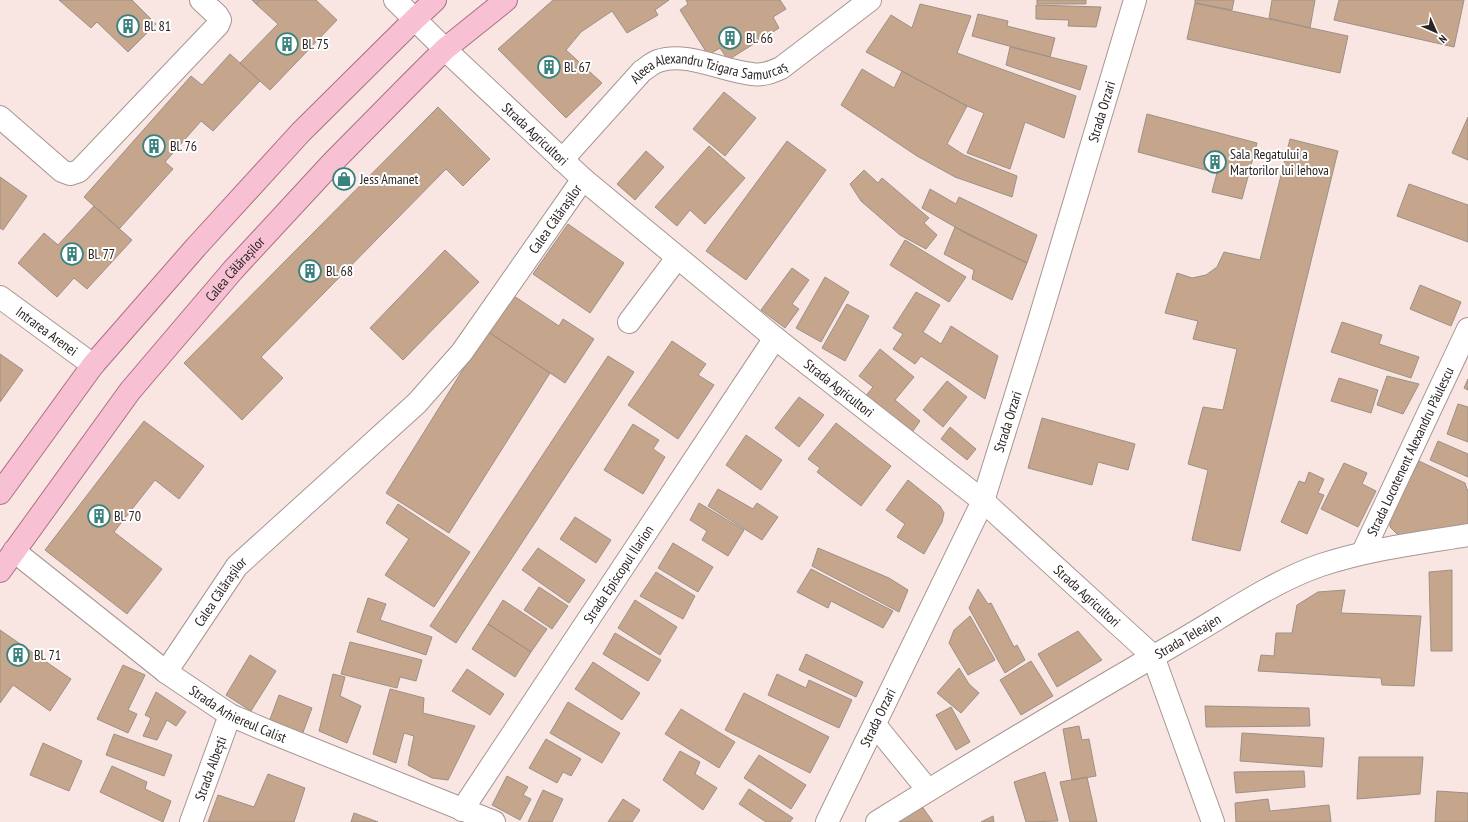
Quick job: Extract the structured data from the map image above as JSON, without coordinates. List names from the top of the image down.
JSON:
{
  "streets": {
    "main road": ["Calea Călărașilor"],
    "street": [
      "Aleea Alexandru Tzigara Samurcaș",
      "Strada Orzari",
      "Strada Agricultori",
      "Intrarea Arenei",
      "Strada Locotenent Alexandru Păulescu",
      "Strada Episcopul Ilarion",
      "Strada Teleajen",
      "Strada Arhiereul Calist",
      "Strada Albești"
    ]
  },
  "crossings": [
    ["Aleea Alexandru Tzigara Samurcaș", "Strada Agricultori"],
    ["Strada Orzari", "Strada Agricultori"],
    ["Strada Agricultori", "Calea Călărașilor"],
    ["Strada Agricultori", "Strada Episcopul Ilarion"],
    ["Strada Agricultori", "Strada Teleajen"],
    ["Calea Călărașilor", "Strada Arhiereul Calist"],
    ["Strada Locotenent Alexandru Păulescu", "Strada Teleajen"],
    ["Strada Episcopul Ilarion", "Strada Arhiereul Calist"],
    ["Strada Arhiereul Calist", "Strada Albești"]
  ],
  "places": {
    "building": [
      "Bl. 81",
      "Bl. 66",
      "Bl. 75",
      "Bl. 67",
      "Bl. 76",
      "Sala Regatului a Martorilor lui Iehova",
      "Bl. 77",
      "Bl. 68",
      "Bl. 70",
      "Bl. 71"
    ],
    "shop": ["Jess Amanet"]
  },
  "north": "bottom right"
}
